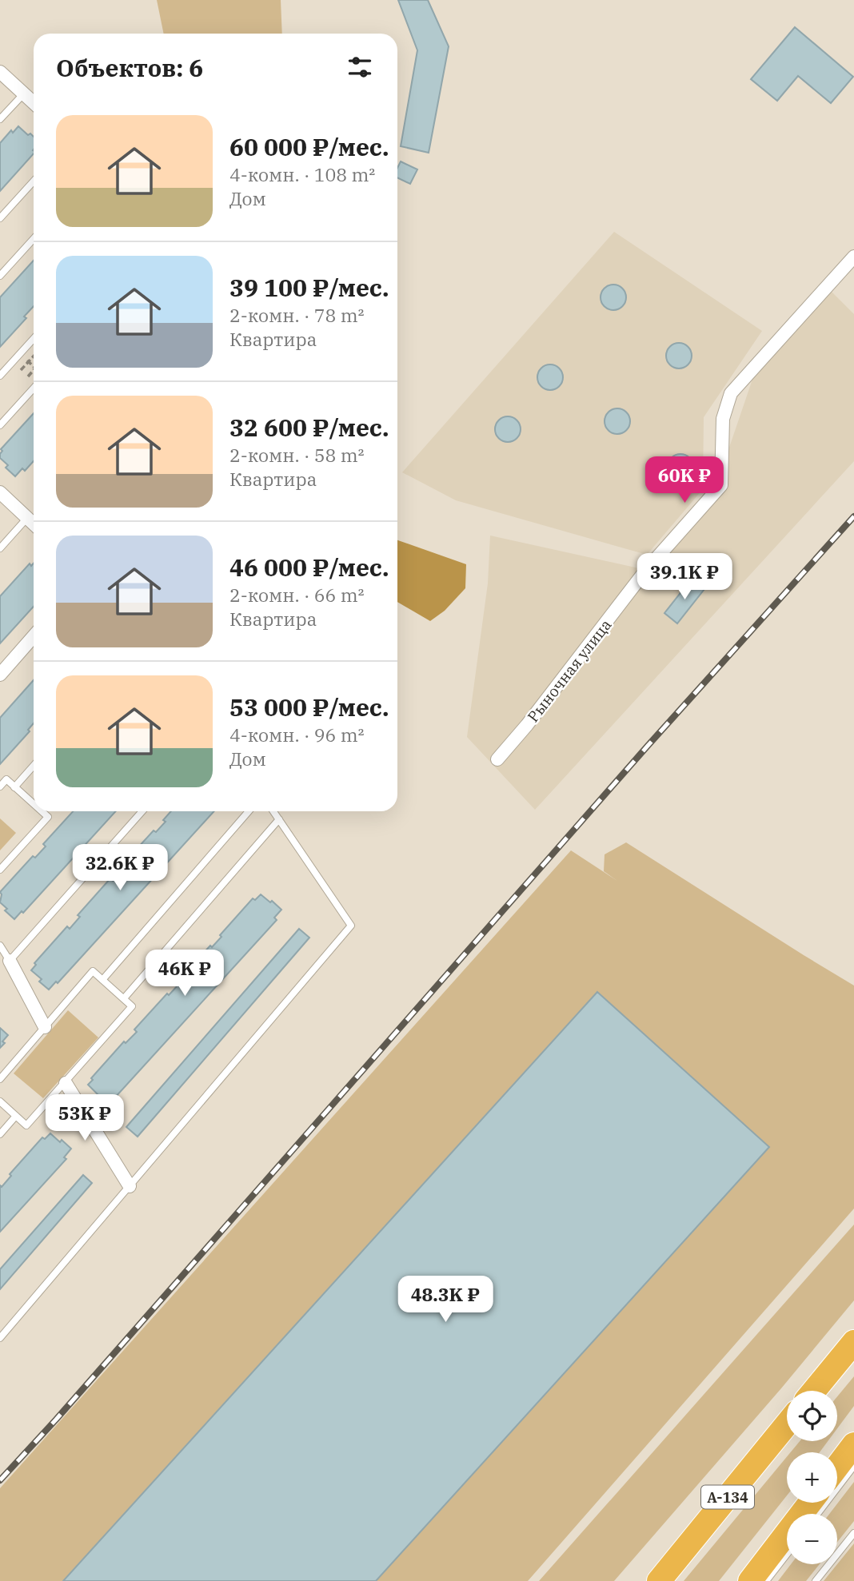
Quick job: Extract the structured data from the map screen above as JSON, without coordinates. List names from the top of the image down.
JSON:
{
  "streets": {
    "highway": ["А-134"],
    "street": ["Рыночная улица"]
  },
  "page": {
    "heading": "Объектов: 6",
    "list": [
      {
        "name": "60 000 ₽/мес.",
        "note": "4-комн. · 108 m² · Дом"
      },
      {
        "name": "39 100 ₽/мес.",
        "note": "2-комн. · 78 m² · Квартира"
      },
      {
        "name": "32 600 ₽/мес.",
        "note": "2-комн. · 58 m² · Квартира"
      },
      {
        "name": "46 000 ₽/мес.",
        "note": "2-комн. · 66 m² · Квартира"
      },
      {
        "name": "53 000 ₽/мес.",
        "note": "4-комн. · 96 m² · Дом"
      }
    ],
    "price": [
      "60K ₽",
      "39.1K ₽",
      "32.6K ₽",
      "46K ₽",
      "53K ₽",
      "48.3K ₽"
    ],
    "map_buttons": ["+", "−"]
  }
}
